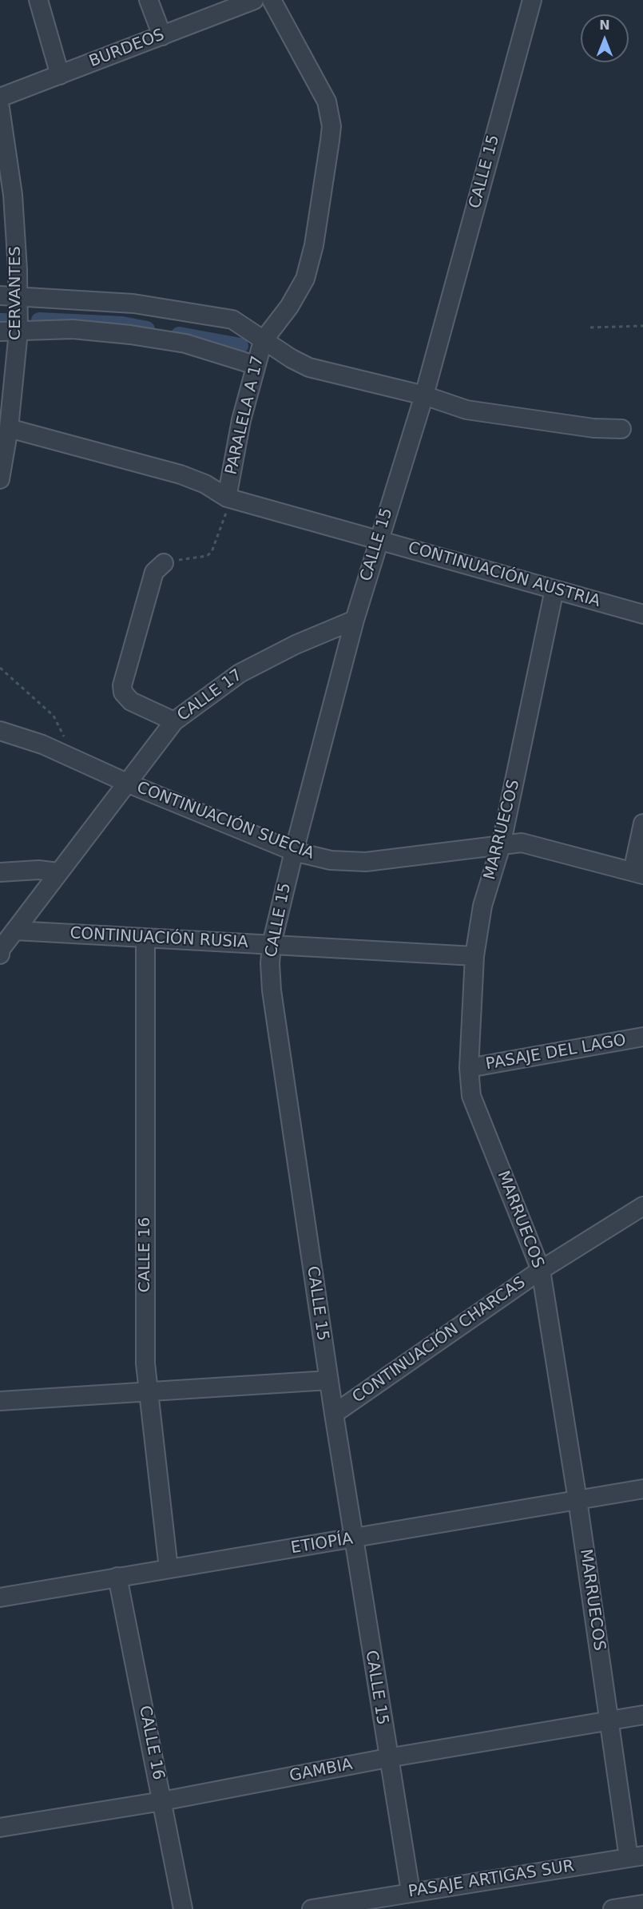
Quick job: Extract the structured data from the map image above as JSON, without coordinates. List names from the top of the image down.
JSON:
{
  "streets": {
    "street": [
      "BURDEOS",
      "CALLE 15",
      "CERVANTES",
      "PARALELA A 17",
      "CONTINUACIÓN AUSTRIA",
      "CALLE 17",
      "CONTINUACIÓN SUECIA",
      "MARRUECOS",
      "CONTINUACIÓN RUSIA",
      "PASAJE DEL LAGO",
      "CALLE 16",
      "CONTINUACIÓN CHARCAS",
      "ETIOPÍA",
      "GAMBIA",
      "PASAJE ARTIGAS SUR"
    ]
  },
  "crossings": [
    ["CALLE 15", "CONTINUACIÓN AUSTRIA"],
    ["CALLE 15", "CALLE 17"],
    ["CALLE 15", "CONTINUACIÓN SUECIA"],
    ["CALLE 15", "CONTINUACIÓN RUSIA"],
    ["CALLE 15", "CONTINUACIÓN CHARCAS"],
    ["CALLE 15", "ETIOPÍA"],
    ["CALLE 15", "GAMBIA"],
    ["CALLE 15", "PASAJE ARTIGAS SUR"],
    ["CERVANTES", "CONTINUACIÓN AUSTRIA"],
    ["PARALELA A 17", "CONTINUACIÓN AUSTRIA"],
    ["CONTINUACIÓN AUSTRIA", "MARRUECOS"],
    ["CALLE 17", "CONTINUACIÓN SUECIA"],
    ["CALLE 17", "CONTINUACIÓN RUSIA"],
    ["CONTINUACIÓN SUECIA", "MARRUECOS"],
    ["MARRUECOS", "CONTINUACIÓN RUSIA"],
    ["MARRUECOS", "PASAJE DEL LAGO"],
    ["MARRUECOS", "CONTINUACIÓN CHARCAS"],
    ["MARRUECOS", "ETIOPÍA"],
    ["MARRUECOS", "GAMBIA"],
    ["MARRUECOS", "PASAJE ARTIGAS SUR"],
    ["CONTINUACIÓN RUSIA", "CALLE 16"],
    ["CALLE 16", "ETIOPÍA"],
    ["CALLE 16", "GAMBIA"]
  ],
  "north": "top"
}
